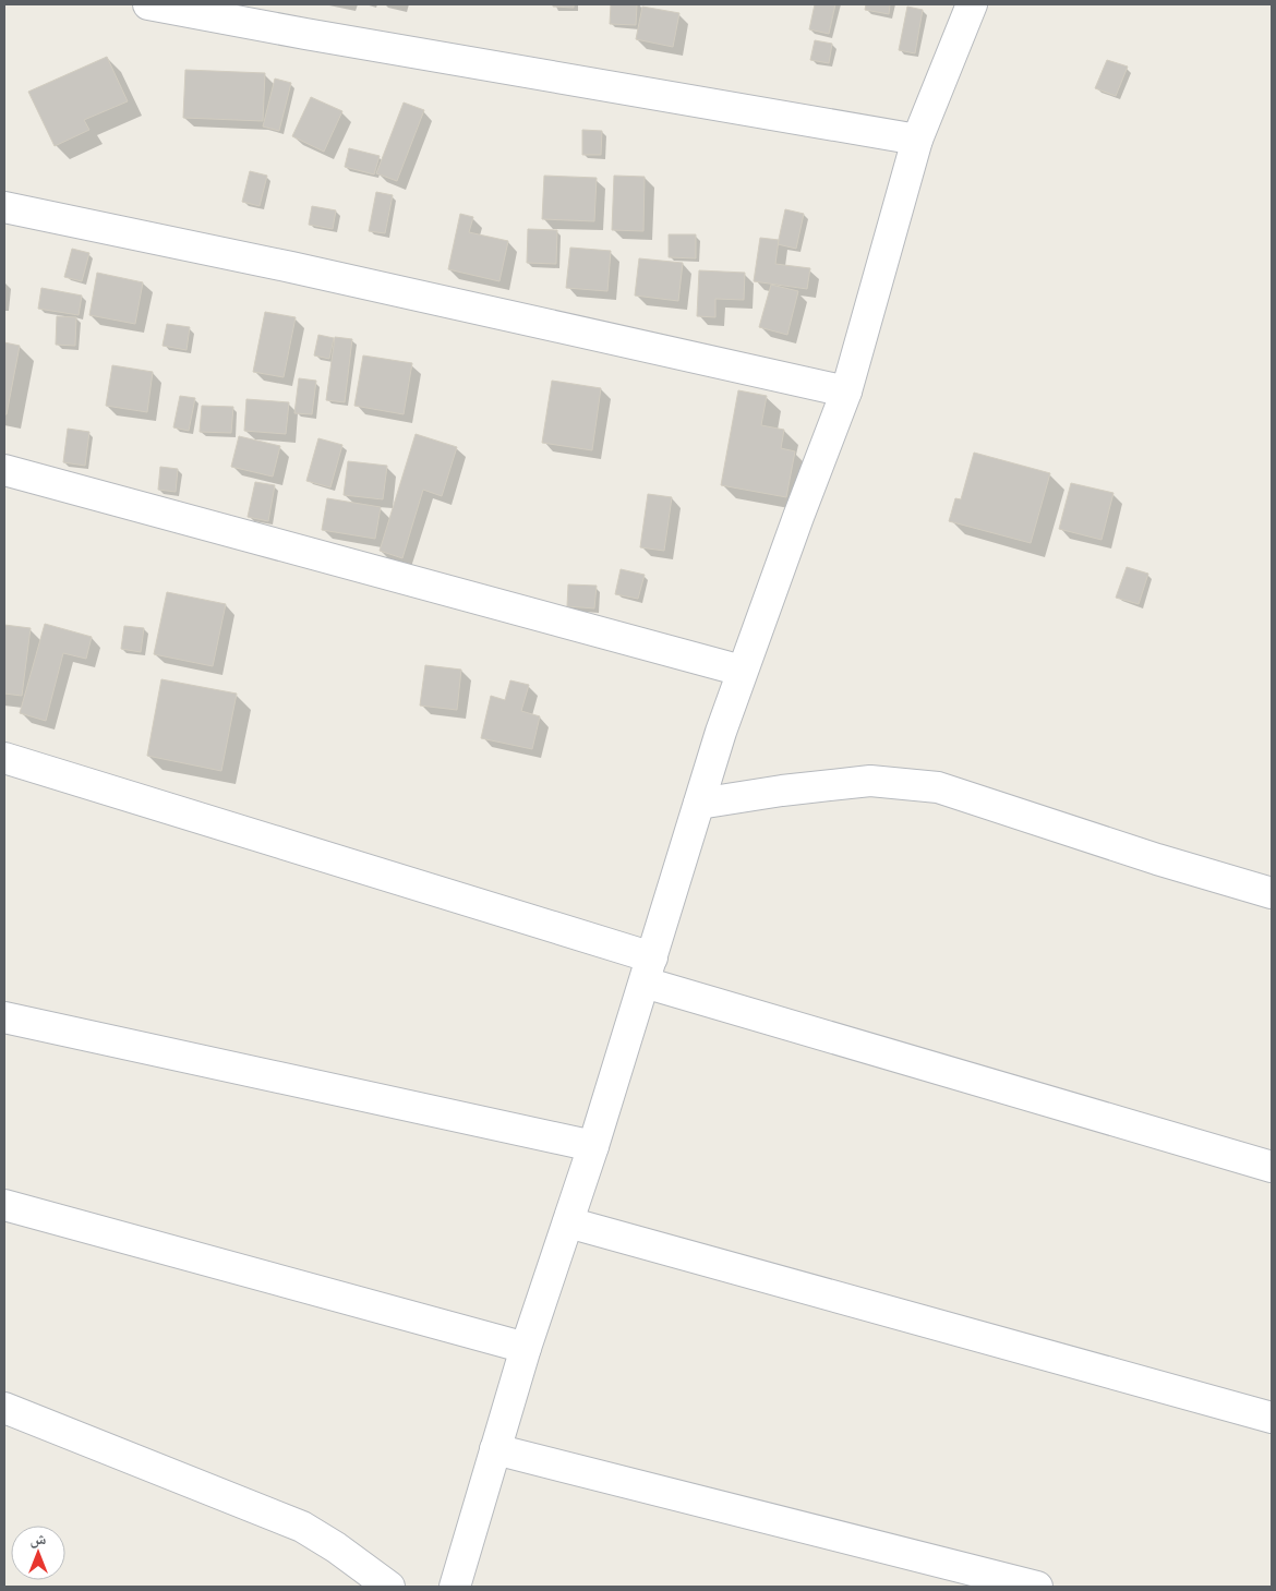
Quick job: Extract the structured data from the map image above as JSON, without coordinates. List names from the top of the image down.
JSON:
{
  "north": "top"
}
